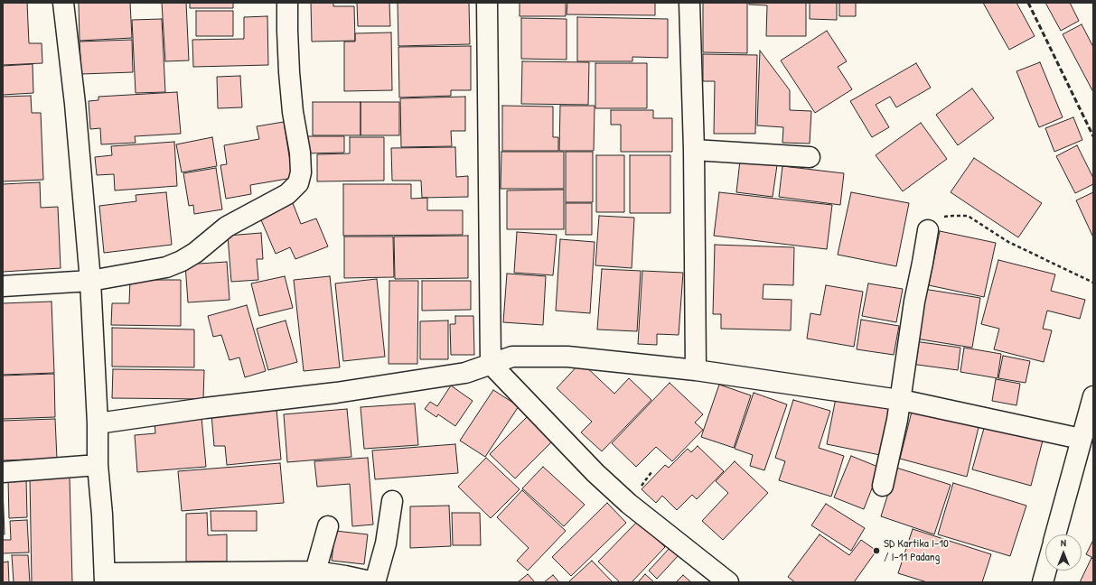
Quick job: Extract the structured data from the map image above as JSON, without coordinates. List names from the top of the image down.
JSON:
{
  "places": ["SD Kartika I-10 / I-11 Padang"],
  "north": "top"
}
